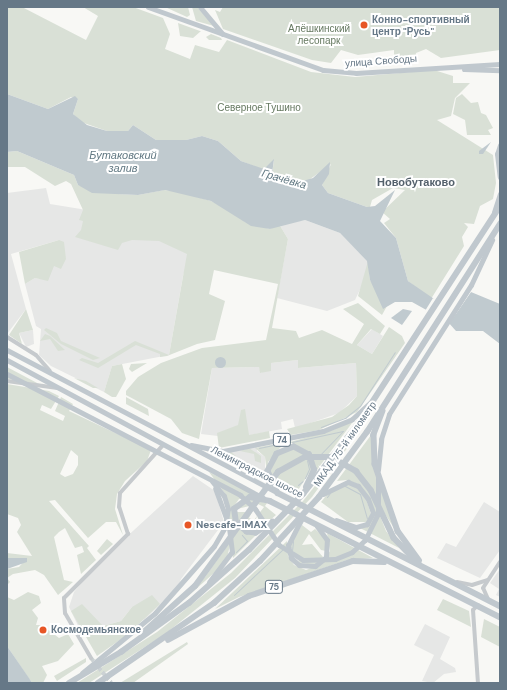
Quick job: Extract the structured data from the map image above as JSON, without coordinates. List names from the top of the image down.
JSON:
{
  "streets": {
    "highway": ["МКАД, 75-й километр", "Ленинградское шоссе", "75"],
    "main road": ["улица Свободы", "74"]
  },
  "crossings": [
    ["74", "МКАД, 75-й километр"],
    ["74", "Ленинградское шоссе"],
    ["МКАД, 75-й километр", "75"],
    ["Ленинградское шоссе", "75"]
  ],
  "districts": ["Новобутаково"],
  "water": ["Бутаковский залив", "Грачёвка"],
  "parks": ["Алёшкинский лесопарк", "Северное Тушино"],
  "places": ["Конно-спортивный центр \"Русь\"", "Nescafe-IMAX", "Космодемьянское"]
}
